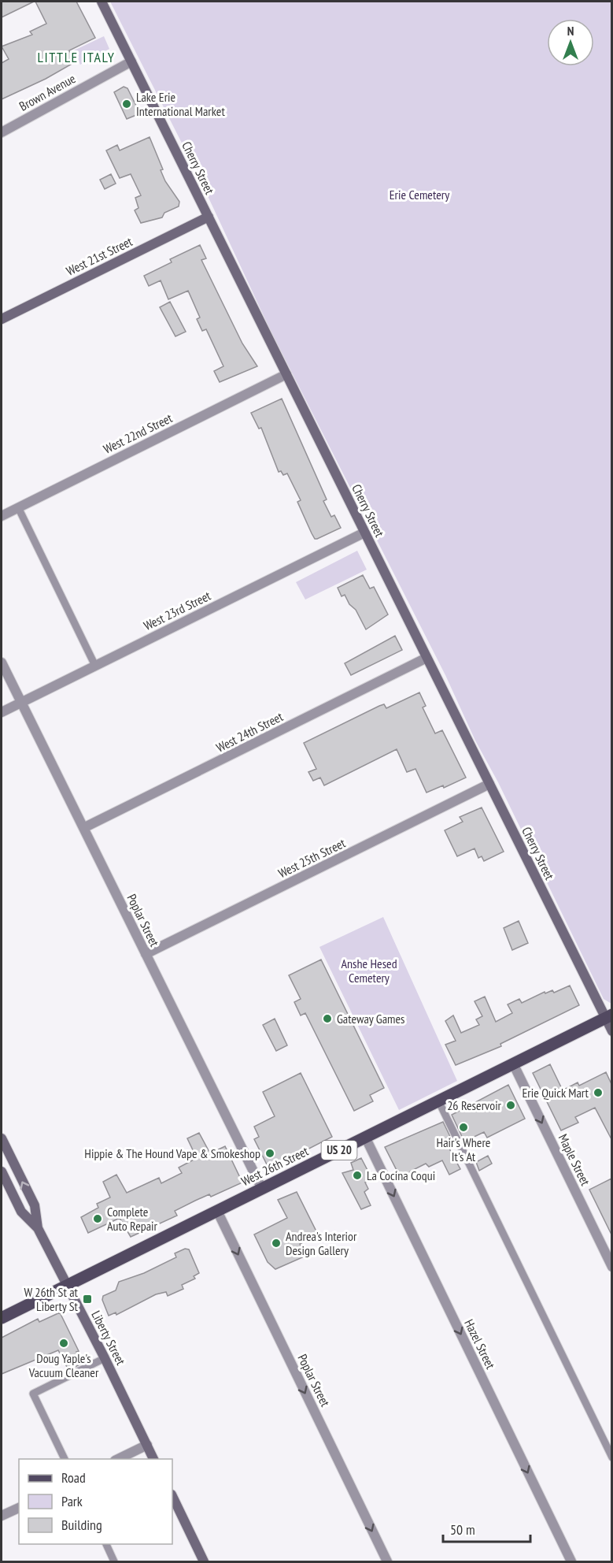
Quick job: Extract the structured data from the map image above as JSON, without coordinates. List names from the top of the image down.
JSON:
{
  "streets": {
    "main road": ["US 20", "West 26th Street"],
    "street": [
      "Brown Avenue",
      "Cherry Street",
      "West 21st Street",
      "West 22nd Street",
      "West 23rd Street",
      "West 24th Street",
      "West 25th Street",
      "Poplar Street",
      "Maple Street",
      "Liberty Street",
      "Hazel Street"
    ]
  },
  "crossings": [
    ["Brown Avenue", "Cherry Street"],
    ["Cherry Street", "West 21st Street"],
    ["Cherry Street", "West 22nd Street"],
    ["Cherry Street", "West 23rd Street"],
    ["Cherry Street", "West 24th Street"],
    ["Cherry Street", "West 25th Street"],
    ["Cherry Street", "West 26th Street"],
    ["West 23rd Street", "Poplar Street"],
    ["West 24th Street", "Poplar Street"],
    ["West 25th Street", "Poplar Street"],
    ["Poplar Street", "West 26th Street"],
    ["Maple Street", "West 26th Street"],
    ["West 26th Street", "Liberty Street"],
    ["West 26th Street", "Hazel Street"]
  ],
  "one_way": ["Poplar Street", "Maple Street", "Hazel Street"],
  "districts": ["LITTLE ITALY"],
  "parks": ["Erie Cemetery", "Anshe Hesed Cemetery"],
  "places": {
    "other": [
      "Lake Erie International Market",
      "Gateway Games",
      "Erie Quick Mart",
      "26 Reservoir",
      "Hair's Where It's At",
      "Hippie & The Hound Vape & Smokeshop",
      "La Cocina Coqui",
      "Complete Auto Repair",
      "Andrea's Interior Design Gallery",
      "Doug Yaple's Vacuum Cleaner"
    ],
    "transit": ["W 26th St at Liberty St"]
  },
  "legend": ["Road", "Park", "Building"],
  "scale_bar": "50 m",
  "north": "top"
}
